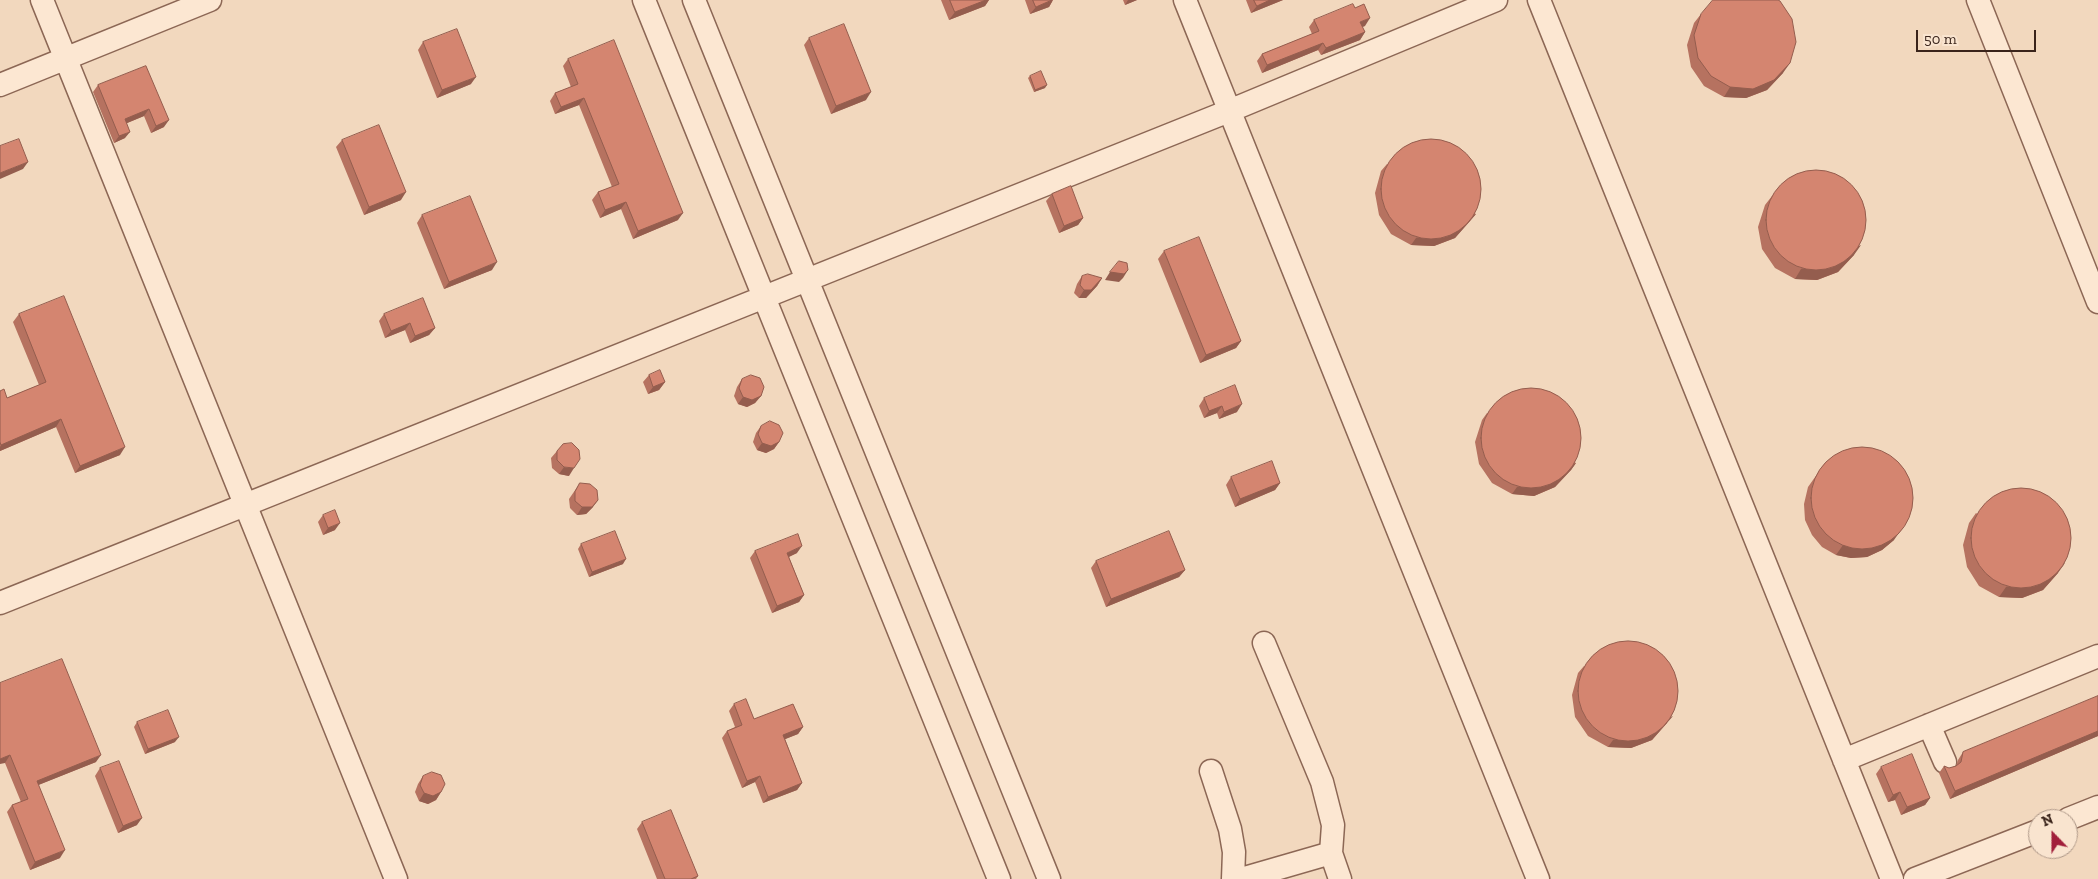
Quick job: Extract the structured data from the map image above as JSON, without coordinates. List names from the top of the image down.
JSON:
{
  "scale_bar": "50 m",
  "north": "top"
}
